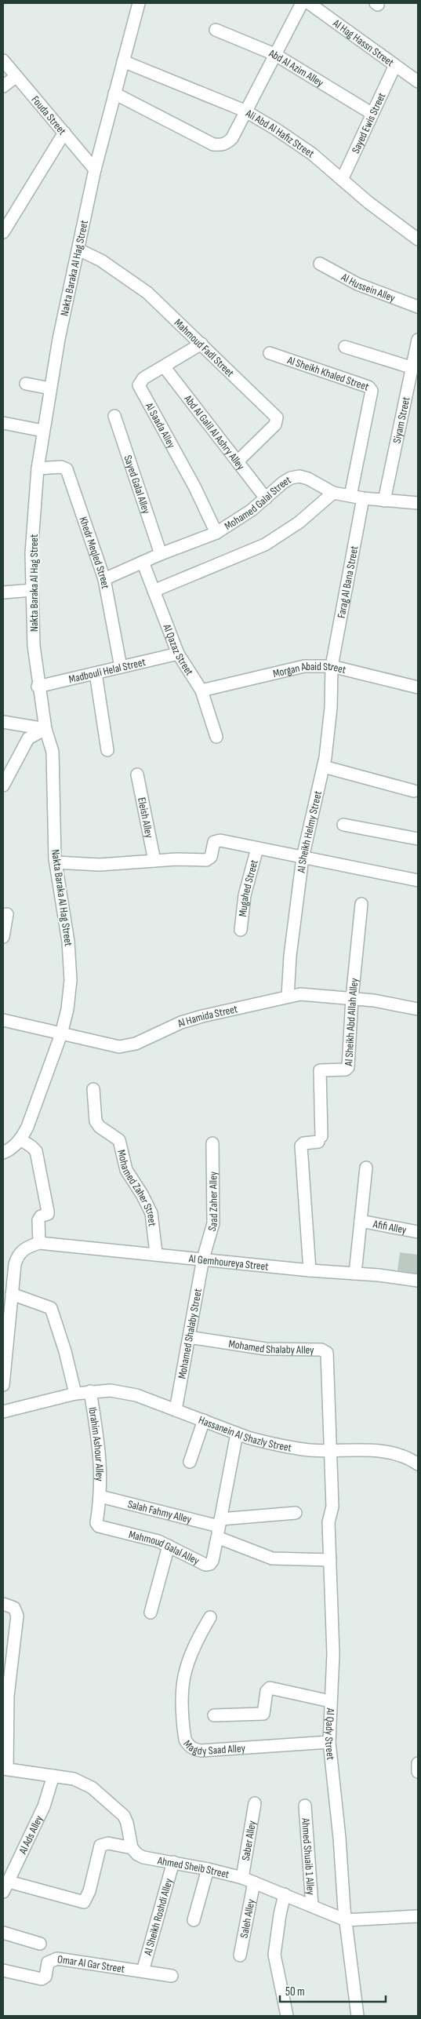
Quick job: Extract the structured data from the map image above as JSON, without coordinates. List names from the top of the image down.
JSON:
{
  "streets": {
    "street": [
      "Al Hag Hassn Street",
      "Abd Al Azim Alley",
      "Fouda Street",
      "Sayed Ewis Street",
      "Ali Abd Al Hafiz Street",
      "Nakta Baraka Al Hag Street",
      "Al Hussein Alley",
      "Mahmoud Fadl Street",
      "Al Sheikh Khaled Street",
      "Siyam Street",
      "Al Saada Alley",
      "Abd Al Galil Al Ashry Alley",
      "Sayed Galal Alley",
      "Mohamed Galal Street",
      "Khedr Meqled Street",
      "Farag Al Bana Street",
      "Al Qazaz Street",
      "Madbouli Helal Street",
      "Morgan Abaid Street",
      "Eleish Alley",
      "Al Sheikh Helmy Street",
      "Mugahed Street",
      "Al Hamida Street",
      "Al Sheikh Abd Allah Alley",
      "Mohamed Zaher Street",
      "Saad Zaher Alley",
      "Afifi Alley",
      "Al Gemhoureya Street",
      "Mohamed Shalaby Street",
      "Mohamed Shalaby Alley",
      "Hassanein Al Shazly Street",
      "Ibrahim Ashour Alley",
      "Salah Fahmy Alley",
      "Mahmoud Galal Alley",
      "Al Qady Street",
      "Magdy Saad Alley",
      "Al Ads Alley",
      "Saber Alley",
      "Ahmed Shuaib 1 Alley",
      "Ahmed Sheib Street",
      "Al Sheikh Roshdi Alley",
      "Saleh Alley",
      "Omar Al Gar Street"
    ]
  },
  "crossings": [
    ["Al Hag Hassn Street", "Sayed Ewis Street"],
    ["Abd Al Azim Alley", "Sayed Ewis Street"],
    ["Fouda Street", "Nakta Baraka Al Hag Street"],
    ["Sayed Ewis Street", "Ali Abd Al Hafiz Street"],
    ["Ali Abd Al Hafiz Street", "Nakta Baraka Al Hag Street"],
    ["Nakta Baraka Al Hag Street", "Mahmoud Fadl Street"],
    ["Nakta Baraka Al Hag Street", "Khedr Meqled Street"],
    ["Nakta Baraka Al Hag Street", "Madbouli Helal Street"],
    ["Nakta Baraka Al Hag Street", "Al Hamida Street"],
    ["Mahmoud Fadl Street", "Al Saada Alley"],
    ["Mahmoud Fadl Street", "Abd Al Galil Al Ashry Alley"],
    ["Al Sheikh Khaled Street", "Mohamed Galal Street"],
    ["Siyam Street", "Mohamed Galal Street"],
    ["Al Saada Alley", "Abd Al Galil Al Ashry Alley"],
    ["Al Saada Alley", "Mohamed Galal Street"],
    ["Abd Al Galil Al Ashry Alley", "Mohamed Galal Street"],
    ["Sayed Galal Alley", "Mohamed Galal Street"],
    ["Mohamed Galal Street", "Khedr Meqled Street"],
    ["Mohamed Galal Street", "Farag Al Bana Street"],
    ["Mohamed Galal Street", "Al Qazaz Street"],
    ["Khedr Meqled Street", "Madbouli Helal Street"],
    ["Farag Al Bana Street", "Morgan Abaid Street"],
    ["Farag Al Bana Street", "Al Sheikh Helmy Street"],
    ["Al Qazaz Street", "Madbouli Helal Street"],
    ["Al Qazaz Street", "Morgan Abaid Street"],
    ["Morgan Abaid Street", "Al Sheikh Helmy Street"],
    ["Al Sheikh Helmy Street", "Al Hamida Street"],
    ["Al Hamida Street", "Al Sheikh Abd Allah Alley"],
    ["Al Sheikh Abd Allah Alley", "Al Gemhoureya Street"],
    ["Mohamed Zaher Street", "Al Gemhoureya Street"],
    ["Saad Zaher Alley", "Al Gemhoureya Street"],
    ["Saad Zaher Alley", "Mohamed Shalaby Street"],
    ["Afifi Alley", "Al Gemhoureya Street"],
    ["Al Gemhoureya Street", "Mohamed Shalaby Street"],
    ["Mohamed Shalaby Street", "Mohamed Shalaby Alley"],
    ["Mohamed Shalaby Street", "Hassanein Al Shazly Street"],
    ["Mohamed Shalaby Alley", "Hassanein Al Shazly Street"],
    ["Mohamed Shalaby Alley", "Al Qady Street"],
    ["Hassanein Al Shazly Street", "Ibrahim Ashour Alley"],
    ["Hassanein Al Shazly Street", "Al Qady Street"],
    ["Ibrahim Ashour Alley", "Salah Fahmy Alley"],
    ["Ibrahim Ashour Alley", "Mahmoud Galal Alley"],
    ["Salah Fahmy Alley", "Mahmoud Galal Alley"],
    ["Al Qady Street", "Magdy Saad Alley"],
    ["Al Qady Street", "Ahmed Sheib Street"],
    ["Saber Alley", "Ahmed Sheib Street"],
    ["Ahmed Shuaib 1 Alley", "Ahmed Sheib Street"],
    ["Ahmed Sheib Street", "Al Sheikh Roshdi Alley"],
    ["Ahmed Sheib Street", "Saleh Alley"],
    ["Al Sheikh Roshdi Alley", "Omar Al Gar Street"]
  ],
  "scale_bar": "50 m"
}
